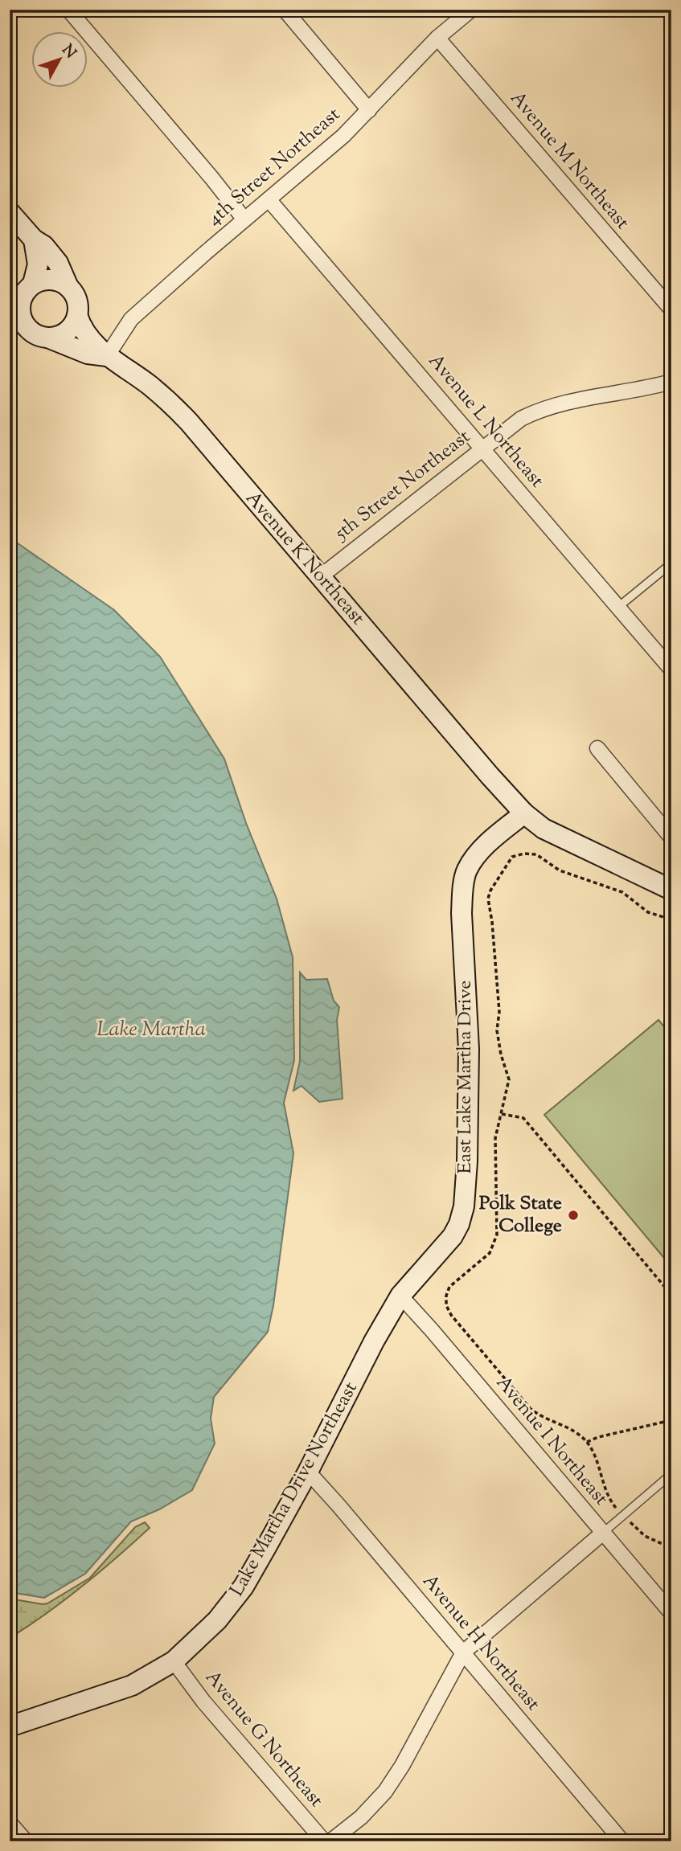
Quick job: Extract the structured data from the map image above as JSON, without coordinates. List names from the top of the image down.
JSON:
{
  "streets": {
    "street": [
      "Avenue M Northeast",
      "4th Street Northeast",
      "Avenue L Northeast",
      "5th Street Northeast",
      "Avenue K Northeast",
      "East Lake Martha Drive",
      "Avenue I Northeast",
      "Lake Martha Drive Northeast",
      "Avenue H Northeast",
      "Avenue G Northeast"
    ]
  },
  "crossings": [
    ["Avenue M Northeast", "4th Street Northeast"],
    ["4th Street Northeast", "Avenue L Northeast"],
    ["4th Street Northeast", "Avenue K Northeast"],
    ["Avenue L Northeast", "5th Street Northeast"],
    ["5th Street Northeast", "Avenue K Northeast"],
    ["Avenue K Northeast", "East Lake Martha Drive"],
    ["East Lake Martha Drive", "Avenue I Northeast"],
    ["East Lake Martha Drive", "Lake Martha Drive Northeast"],
    ["Avenue I Northeast", "Lake Martha Drive Northeast"],
    ["Lake Martha Drive Northeast", "Avenue H Northeast"],
    ["Lake Martha Drive Northeast", "Avenue G Northeast"]
  ],
  "water": ["Lake Martha"],
  "places": ["Polk State College"],
  "north": "top right"
}
